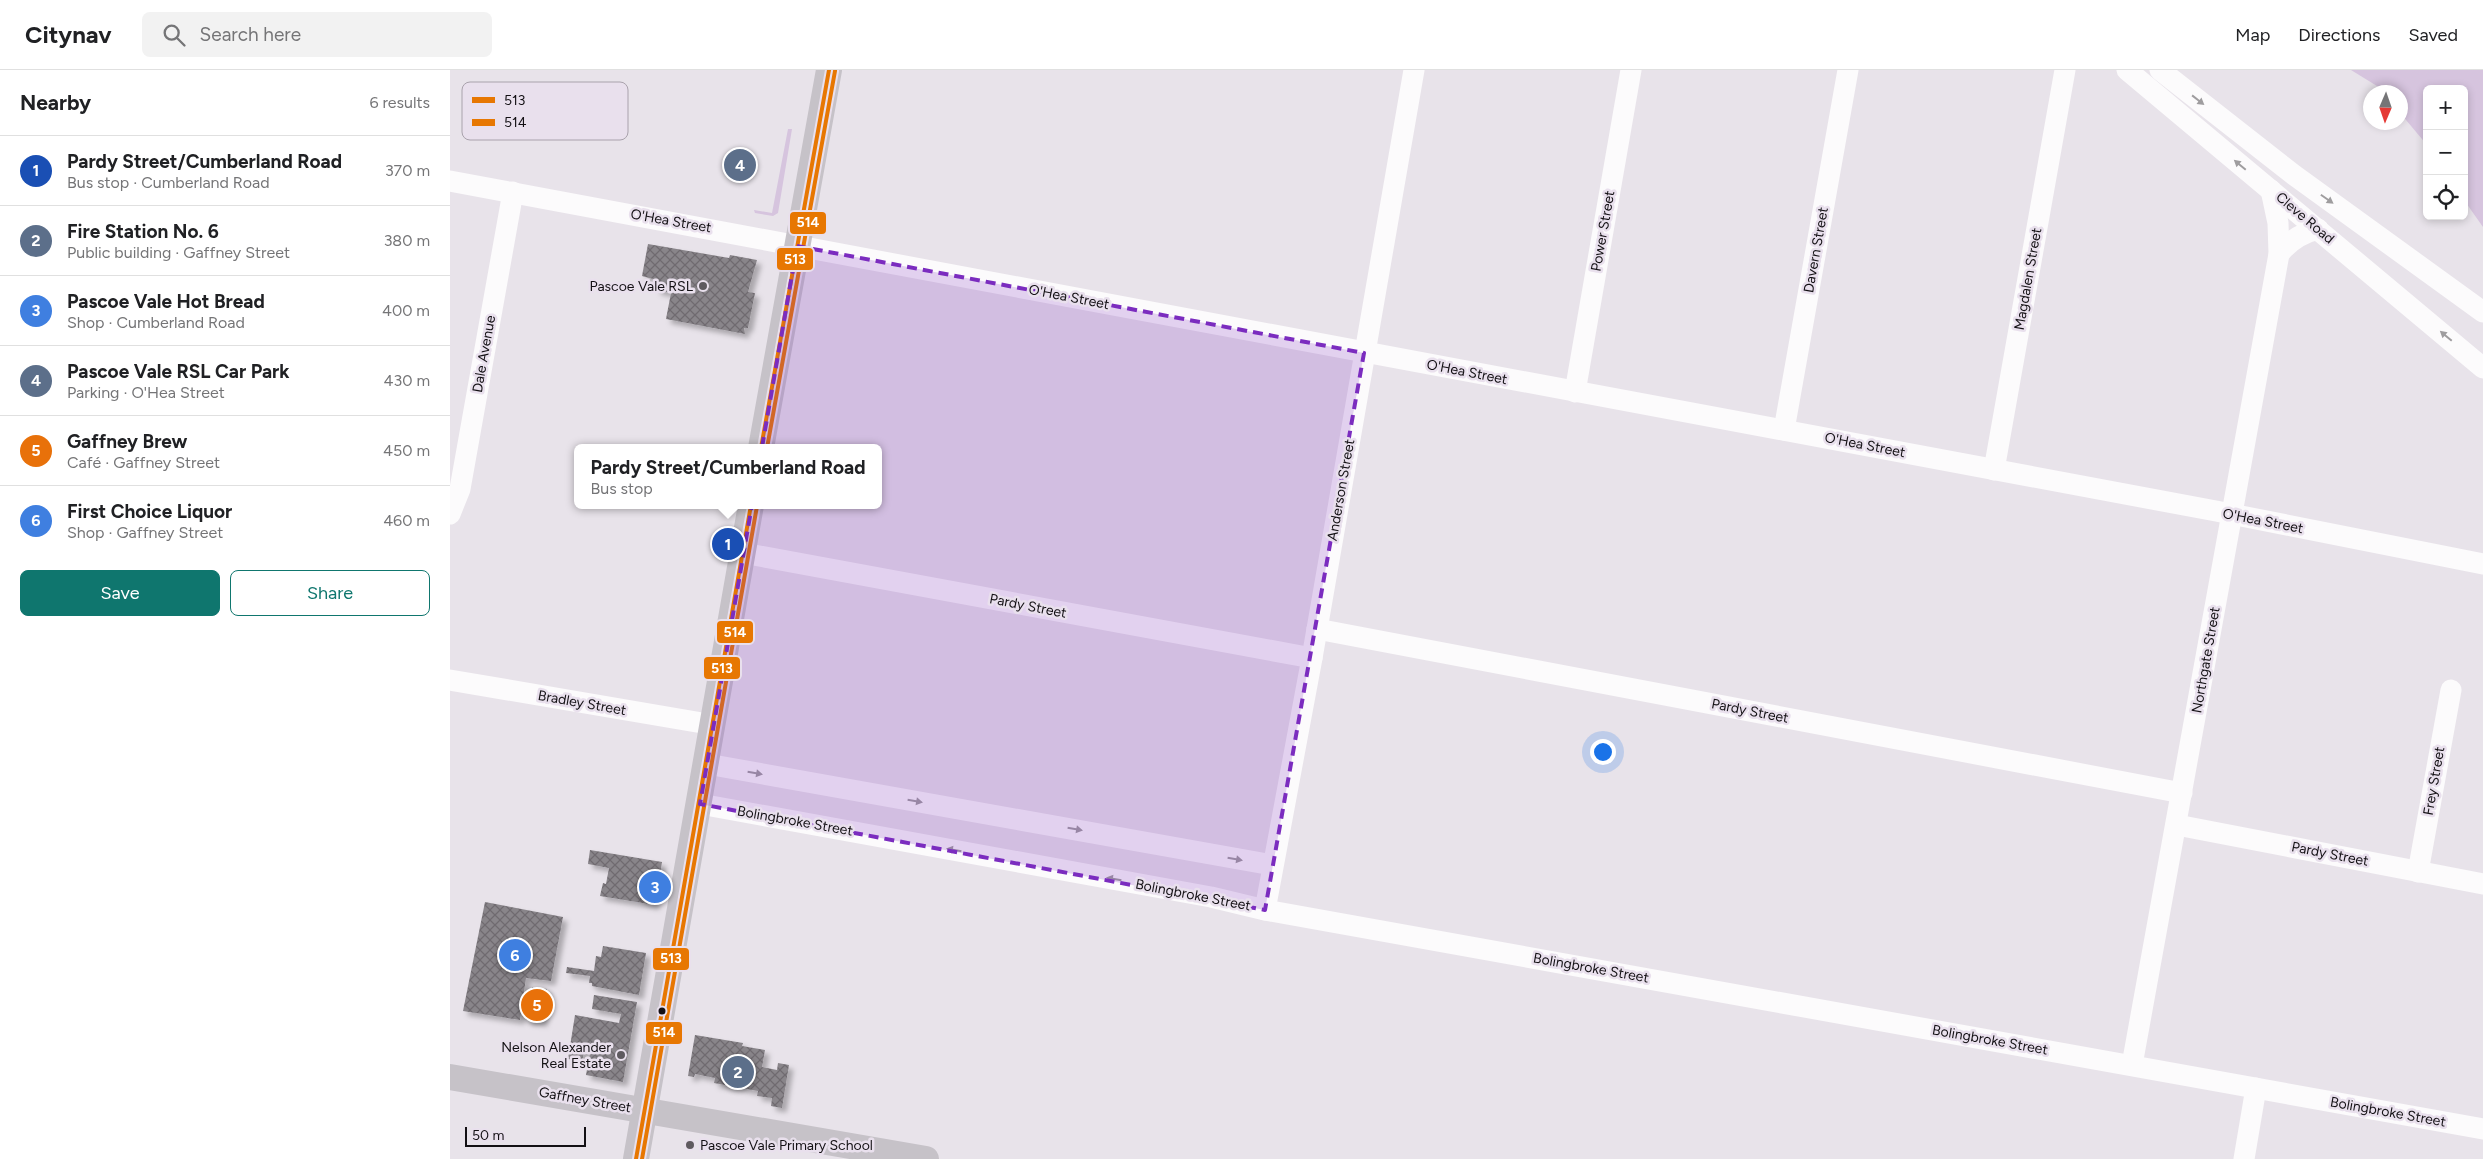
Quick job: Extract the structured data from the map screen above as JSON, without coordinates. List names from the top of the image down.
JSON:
{
  "streets": {
    "main road": ["Gaffney Street"],
    "street": [
      "Cleve Road",
      "O'Hea Street",
      "Power Street",
      "Davern Street",
      "Magdalen Street",
      "Dale Avenue",
      "Anderson Street",
      "Pardy Street",
      "Northgate Street",
      "Bradley Street",
      "Frey Street",
      "Bolingbroke Street"
    ]
  },
  "crossings": [
    ["Cleve Road", "Northgate Street"],
    ["O'Hea Street", "Power Street"],
    ["O'Hea Street", "Davern Street"],
    ["O'Hea Street", "Magdalen Street"],
    ["O'Hea Street", "Dale Avenue"],
    ["O'Hea Street", "Anderson Street"],
    ["O'Hea Street", "Northgate Street"],
    ["Anderson Street", "Pardy Street"],
    ["Anderson Street", "Bolingbroke Street"],
    ["Pardy Street", "Northgate Street"],
    ["Pardy Street", "Frey Street"],
    ["Northgate Street", "Bolingbroke Street"]
  ],
  "places": ["Pascoe Vale RSL", "Nelson Alexander Real Estate", "Pascoe Vale Primary School"],
  "lines": ["transit line 513", "transit line 514"],
  "legend": ["513", "514"],
  "scale_bar": "50 m",
  "north": "bottom",
  "page": {
    "header": "Citynav",
    "search": "Search here",
    "nav": ["Map", "Directions", "Saved"],
    "heading": ["Nearby", "6 results"],
    "map_buttons": ["+", "−"],
    "list": [
      {
        "mark": "1",
        "name": "Pardy Street/Cumberland Road",
        "note": "Bus stop · Cumberland Road",
        "value": "370 m"
      },
      {
        "mark": "2",
        "name": "Fire Station No. 6",
        "note": "Public building · Gaffney Street",
        "value": "380 m"
      },
      {
        "mark": "3",
        "name": "Pascoe Vale Hot Bread",
        "note": "Shop · Cumberland Road",
        "value": "400 m"
      },
      {
        "mark": "4",
        "name": "Pascoe Vale RSL Car Park",
        "note": "Parking · O'Hea Street",
        "value": "430 m"
      },
      {
        "mark": "5",
        "name": "Gaffney Brew",
        "note": "Café · Gaffney Street",
        "value": "450 m"
      },
      {
        "mark": "6",
        "name": "First Choice Liquor",
        "note": "Shop · Gaffney Street",
        "value": "460 m"
      }
    ],
    "pins": [
      "4",
      "1",
      "3",
      "6",
      "5",
      "2"
    ],
    "popup": ["Pardy Street/Cumberland Road", "Bus stop"],
    "buttons": ["Save", "Share"],
    "scale": "50 m"
  }
}
